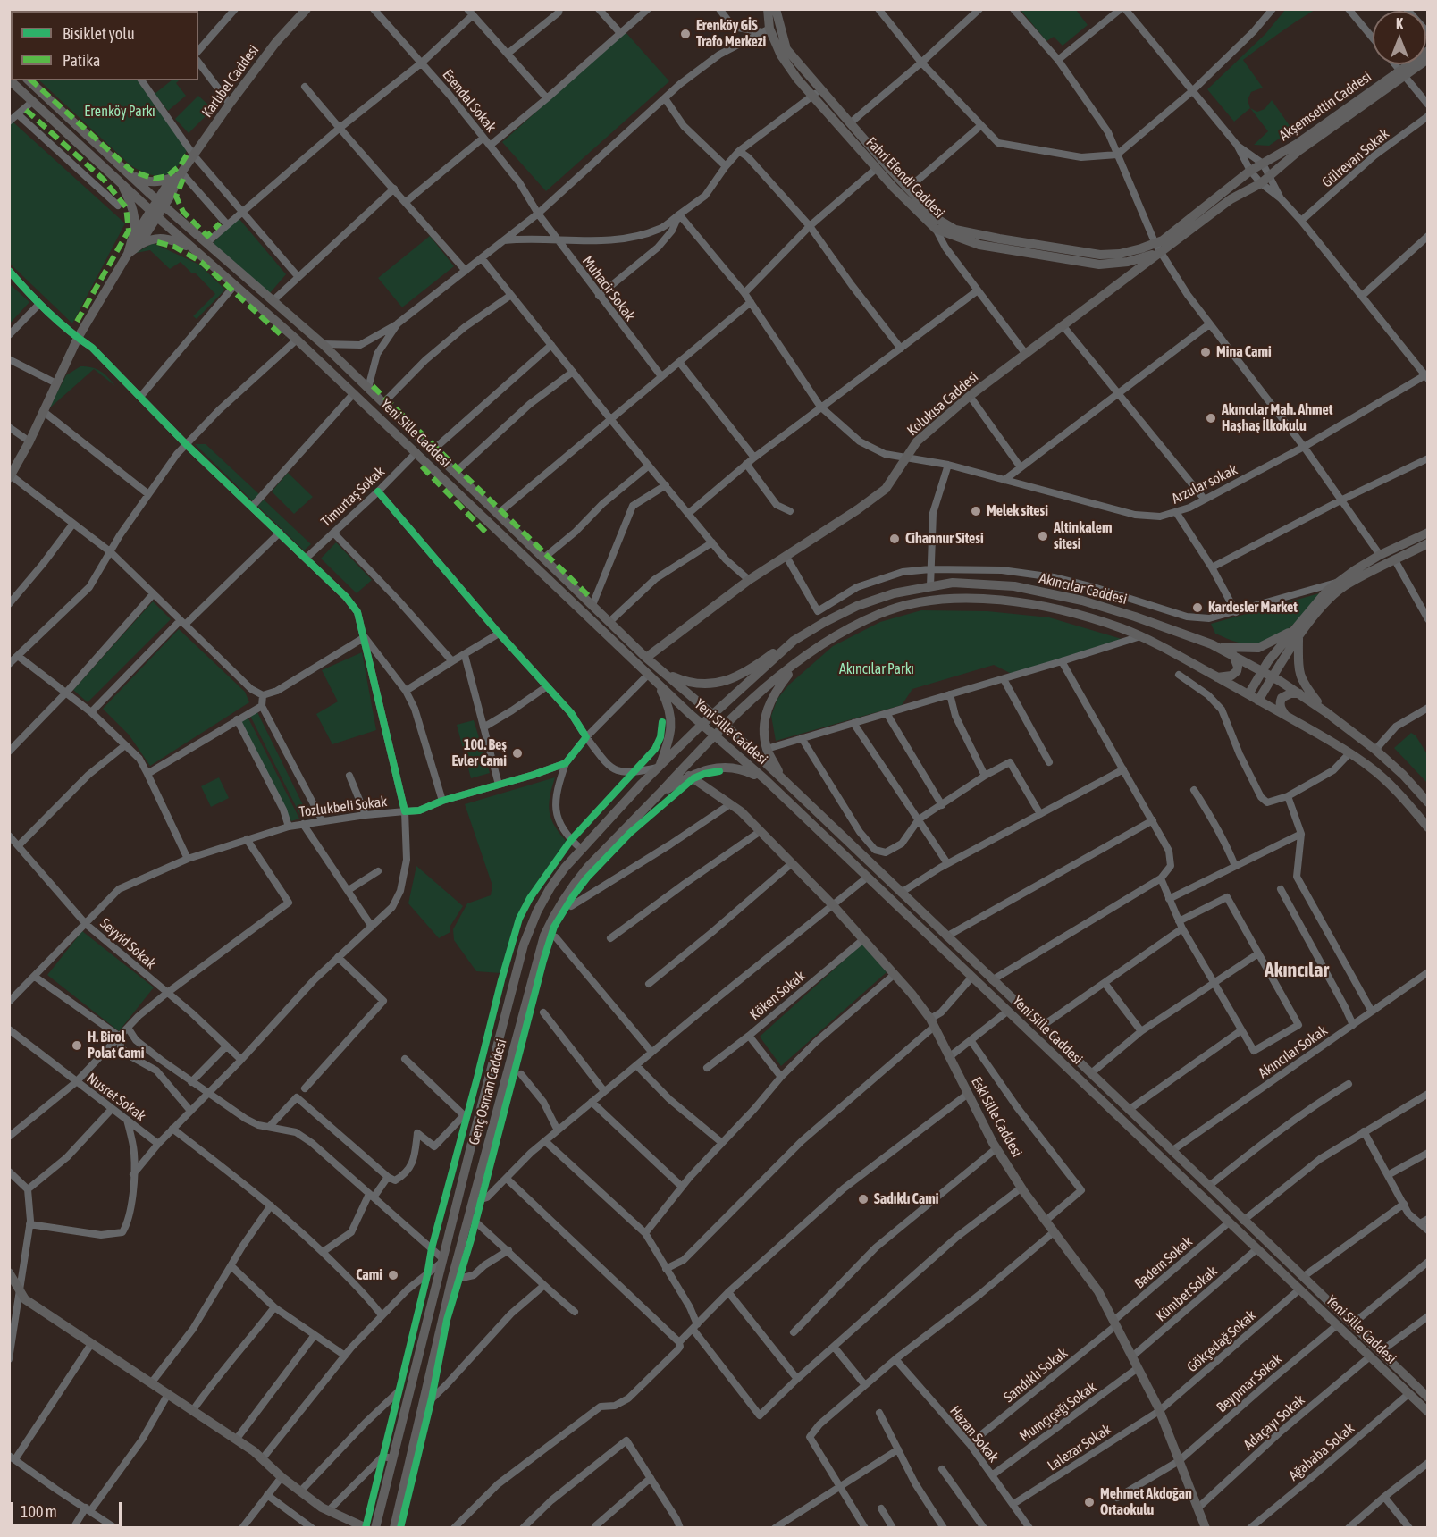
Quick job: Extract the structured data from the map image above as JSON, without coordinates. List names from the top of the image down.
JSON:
{
  "streets": {
    "main road": [
      "Karlıbel Caddesi",
      "Akşemsettin Caddesi",
      "Fahri Efendi Caddesi",
      "Kolukısa Caddesi",
      "Yeni Sille Caddesi",
      "Akıncılar Caddesi",
      "Genç Osman Caddesi",
      "Eski Sille Caddesi"
    ],
    "street": [
      "Esendal Sokak",
      "Gülrevan Sokak",
      "Muhacir Sokak",
      "Arzular sokak",
      "Timurtaş Sokak",
      "Tozlukbeli Sokak",
      "Seyyid Sokak",
      "Köken Sokak",
      "Akıncılar Sokak",
      "Nusret Sokak",
      "Badem Sokak",
      "Kümbet Sokak",
      "Gökçedağ Sokak",
      "Sandıklı Sokak",
      "Beypınar Sokak",
      "Mumçiçeği Sokak",
      "Adaçayı Sokak",
      "Hazan Sokak",
      "Lalezar Sokak",
      "Ağababa Sokak"
    ]
  },
  "crossings": [
    ["Karlıbel Caddesi", "Yeni Sille Caddesi"],
    ["Esendal Sokak", "Muhacir Sokak"],
    ["Akşemsettin Caddesi", "Fahri Efendi Caddesi"],
    ["Akşemsettin Caddesi", "Kolukısa Caddesi"],
    ["Fahri Efendi Caddesi", "Kolukısa Caddesi"],
    ["Kolukısa Caddesi", "Yeni Sille Caddesi"],
    ["Kolukısa Caddesi", "Arzular sokak"],
    ["Yeni Sille Caddesi", "Timurtaş Sokak"],
    ["Yeni Sille Caddesi", "Akıncılar Caddesi"],
    ["Yeni Sille Caddesi", "Akıncılar Sokak"],
    ["Yeni Sille Caddesi", "Genç Osman Caddesi"],
    ["Yeni Sille Caddesi", "Badem Sokak"],
    ["Yeni Sille Caddesi", "Kümbet Sokak"],
    ["Yeni Sille Caddesi", "Gökçedağ Sokak"],
    ["Yeni Sille Caddesi", "Beypınar Sokak"],
    ["Yeni Sille Caddesi", "Adaçayı Sokak"],
    ["Yeni Sille Caddesi", "Ağababa Sokak"],
    ["Akıncılar Caddesi", "Genç Osman Caddesi"],
    ["Tozlukbeli Sokak", "Seyyid Sokak"],
    ["Tozlukbeli Sokak", "Nusret Sokak"],
    ["Köken Sokak", "Eski Sille Caddesi"],
    ["Eski Sille Caddesi", "Badem Sokak"],
    ["Eski Sille Caddesi", "Kümbet Sokak"],
    ["Eski Sille Caddesi", "Gökçedağ Sokak"],
    ["Eski Sille Caddesi", "Sandıklı Sokak"],
    ["Eski Sille Caddesi", "Beypınar Sokak"],
    ["Eski Sille Caddesi", "Mumçiçeği Sokak"],
    ["Eski Sille Caddesi", "Adaçayı Sokak"],
    ["Eski Sille Caddesi", "Lalezar Sokak"],
    ["Badem Sokak", "Sandıklı Sokak"],
    ["Gökçedağ Sokak", "Lalezar Sokak"],
    ["Sandıklı Sokak", "Hazan Sokak"],
    ["Mumçiçeği Sokak", "Hazan Sokak"],
    ["Hazan Sokak", "Lalezar Sokak"]
  ],
  "districts": ["Akıncılar"],
  "parks": ["Erenköy Parkı", "Akıncılar Parkı"],
  "places": [
    "Erenköy GİS Trafo Merkezi",
    "Mina Cami",
    "Akıncılar Mah. Ahmet Haşhaş İlkokulu",
    "Melek sitesi",
    "Altinkalem sitesi",
    "Cihannur Sitesi",
    "Kardesler Market",
    "100. Beş Evler Cami",
    "H. Birol Polat Cami",
    "Sadıklı Cami",
    "Cami",
    "Mehmet Akdoğan Ortaokulu"
  ],
  "legend": ["Bisiklet yolu", "Patika"],
  "scale_bar": "100 m",
  "north": "top"
}
